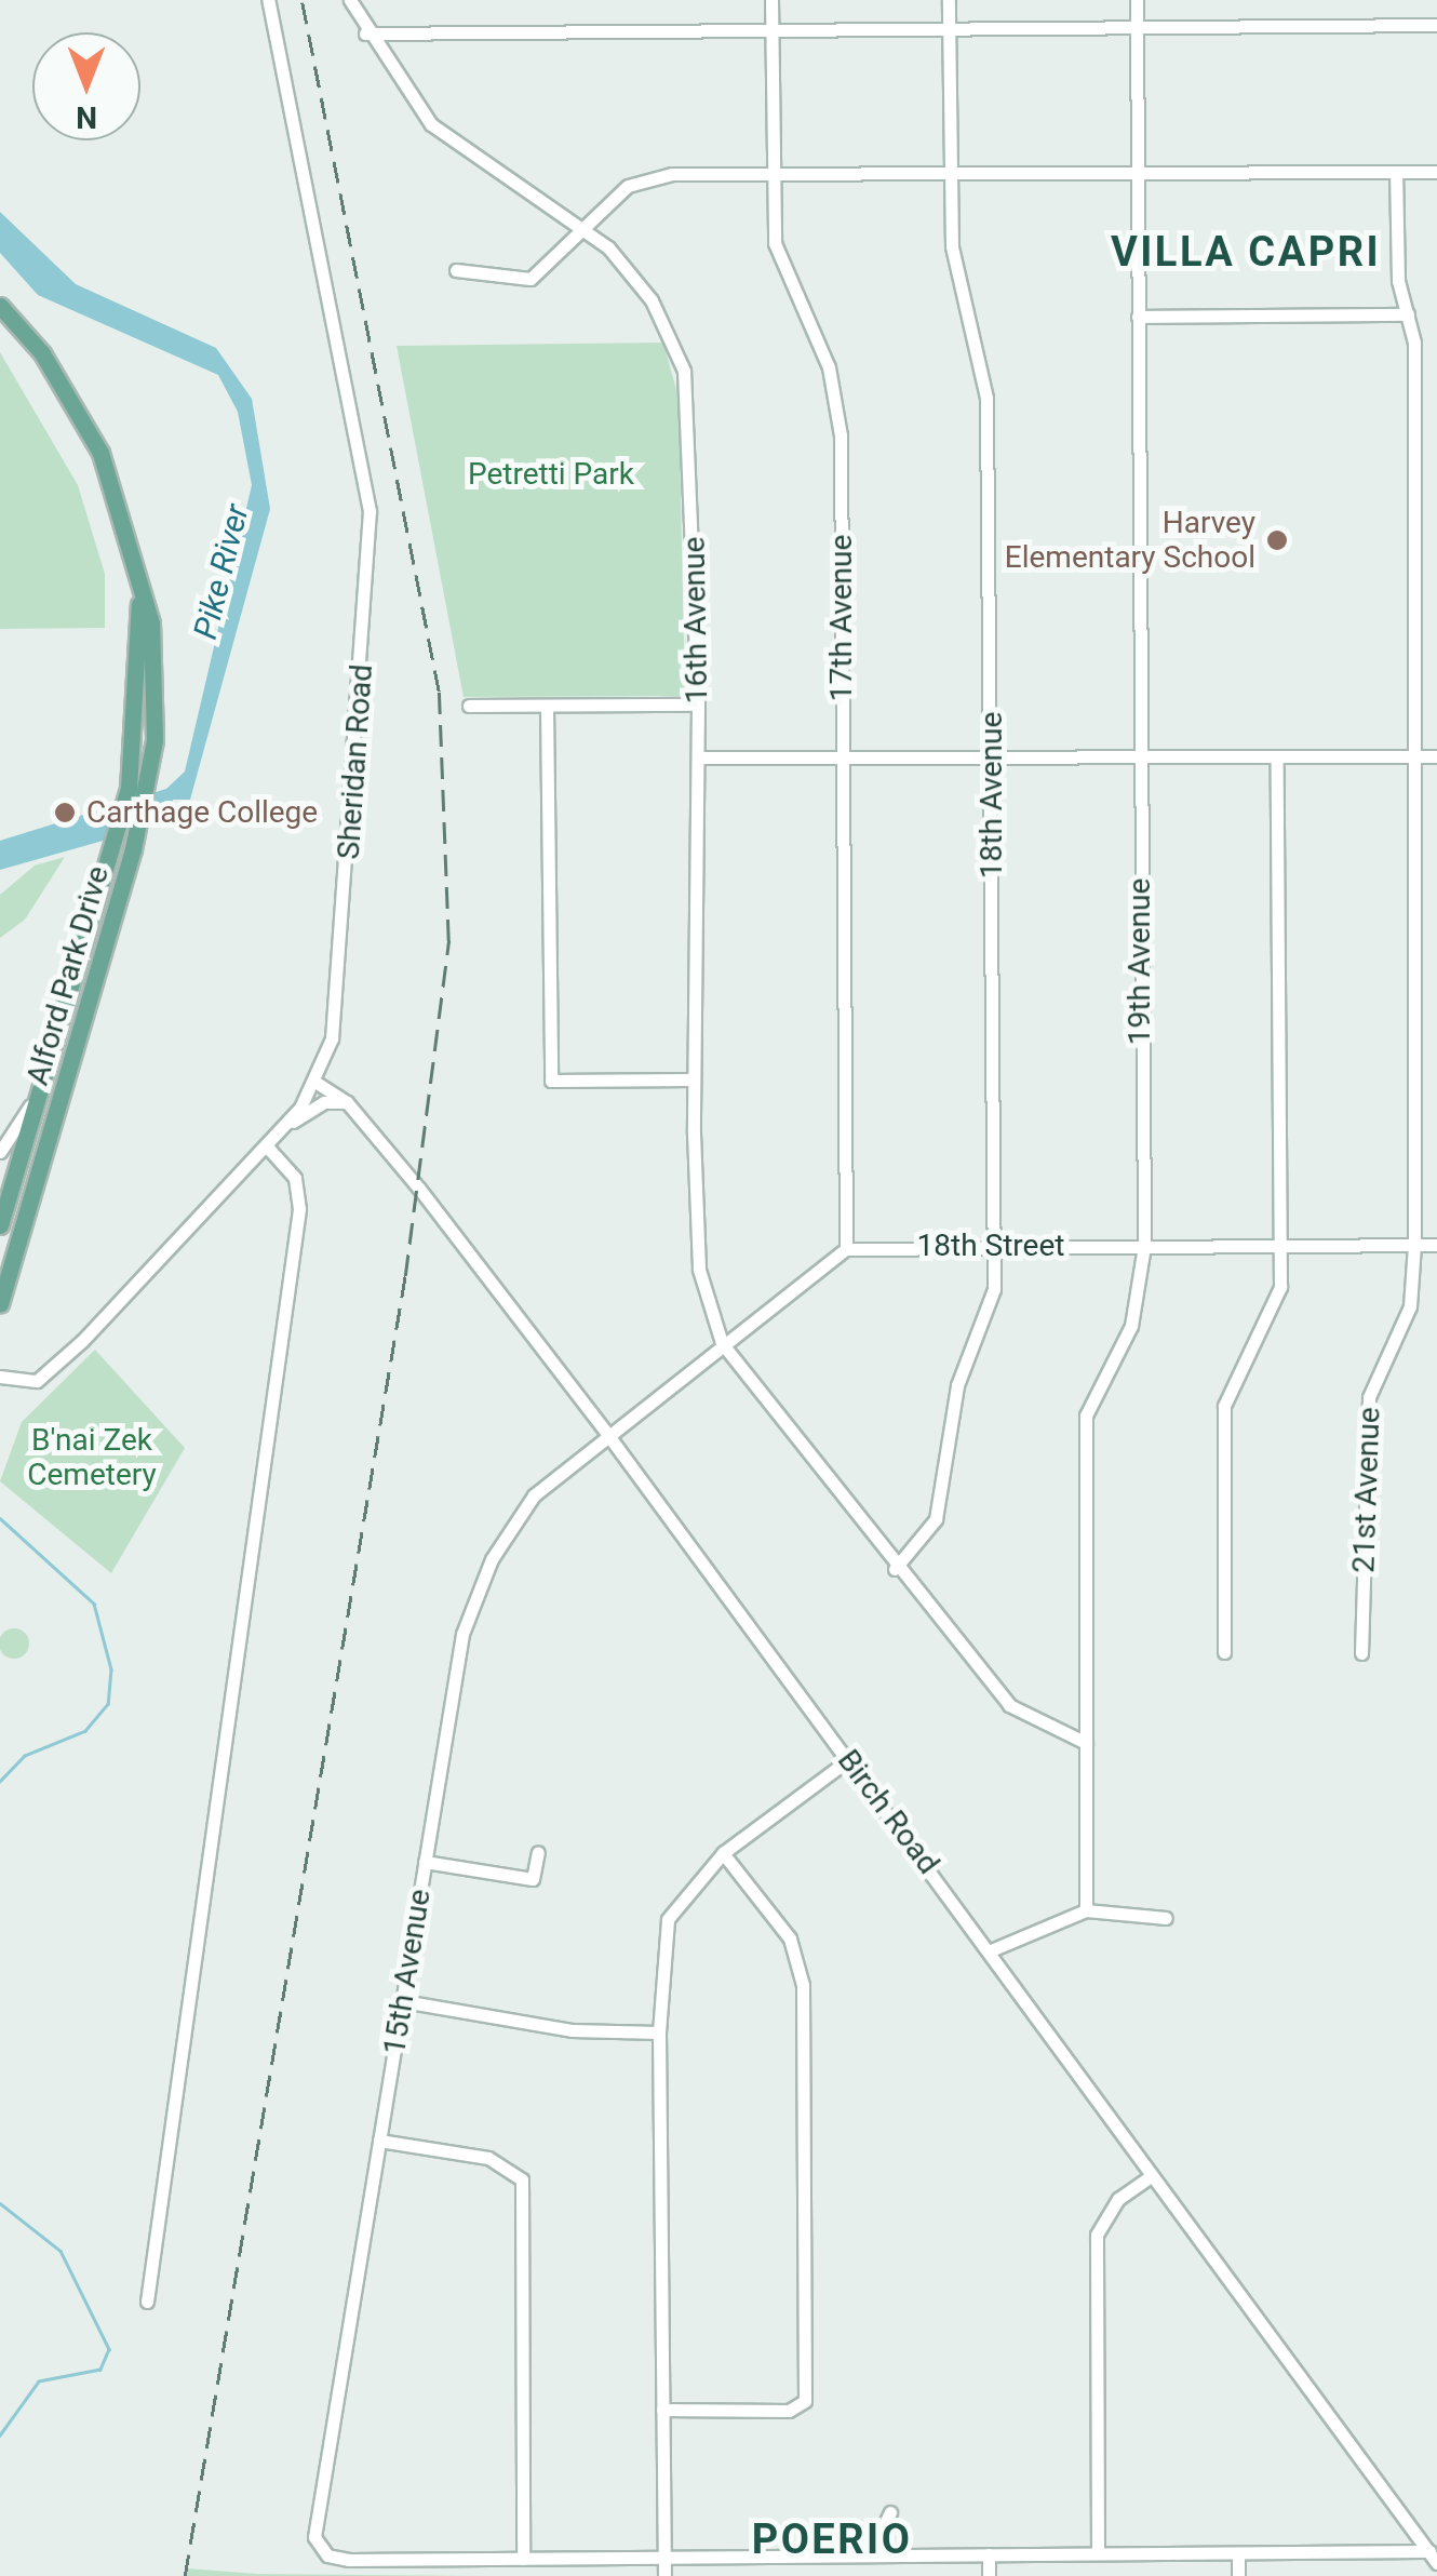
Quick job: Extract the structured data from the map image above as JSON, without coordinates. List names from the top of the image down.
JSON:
{
  "streets": {
    "main road": ["Alford Park Drive"],
    "street": [
      "17th Avenue",
      "16th Avenue",
      "Sheridan Road",
      "18th Avenue",
      "19th Avenue",
      "18th Street",
      "21st Avenue",
      "Birch Road",
      "15th Avenue"
    ]
  },
  "crossings": [
    ["17th Avenue", "18th Street"],
    ["Sheridan Road", "Birch Road"],
    ["18th Avenue", "18th Street"],
    ["19th Avenue", "18th Street"],
    ["18th Street", "21st Avenue"],
    ["Birch Road", "15th Avenue"]
  ],
  "districts": ["VILLA CAPRI", "POERIO"],
  "water": ["Pike River"],
  "parks": ["Petretti Park", "B'nai Zek Cemetery"],
  "places": ["Harvey Elementary School", "Carthage College"],
  "north": "bottom"
}
